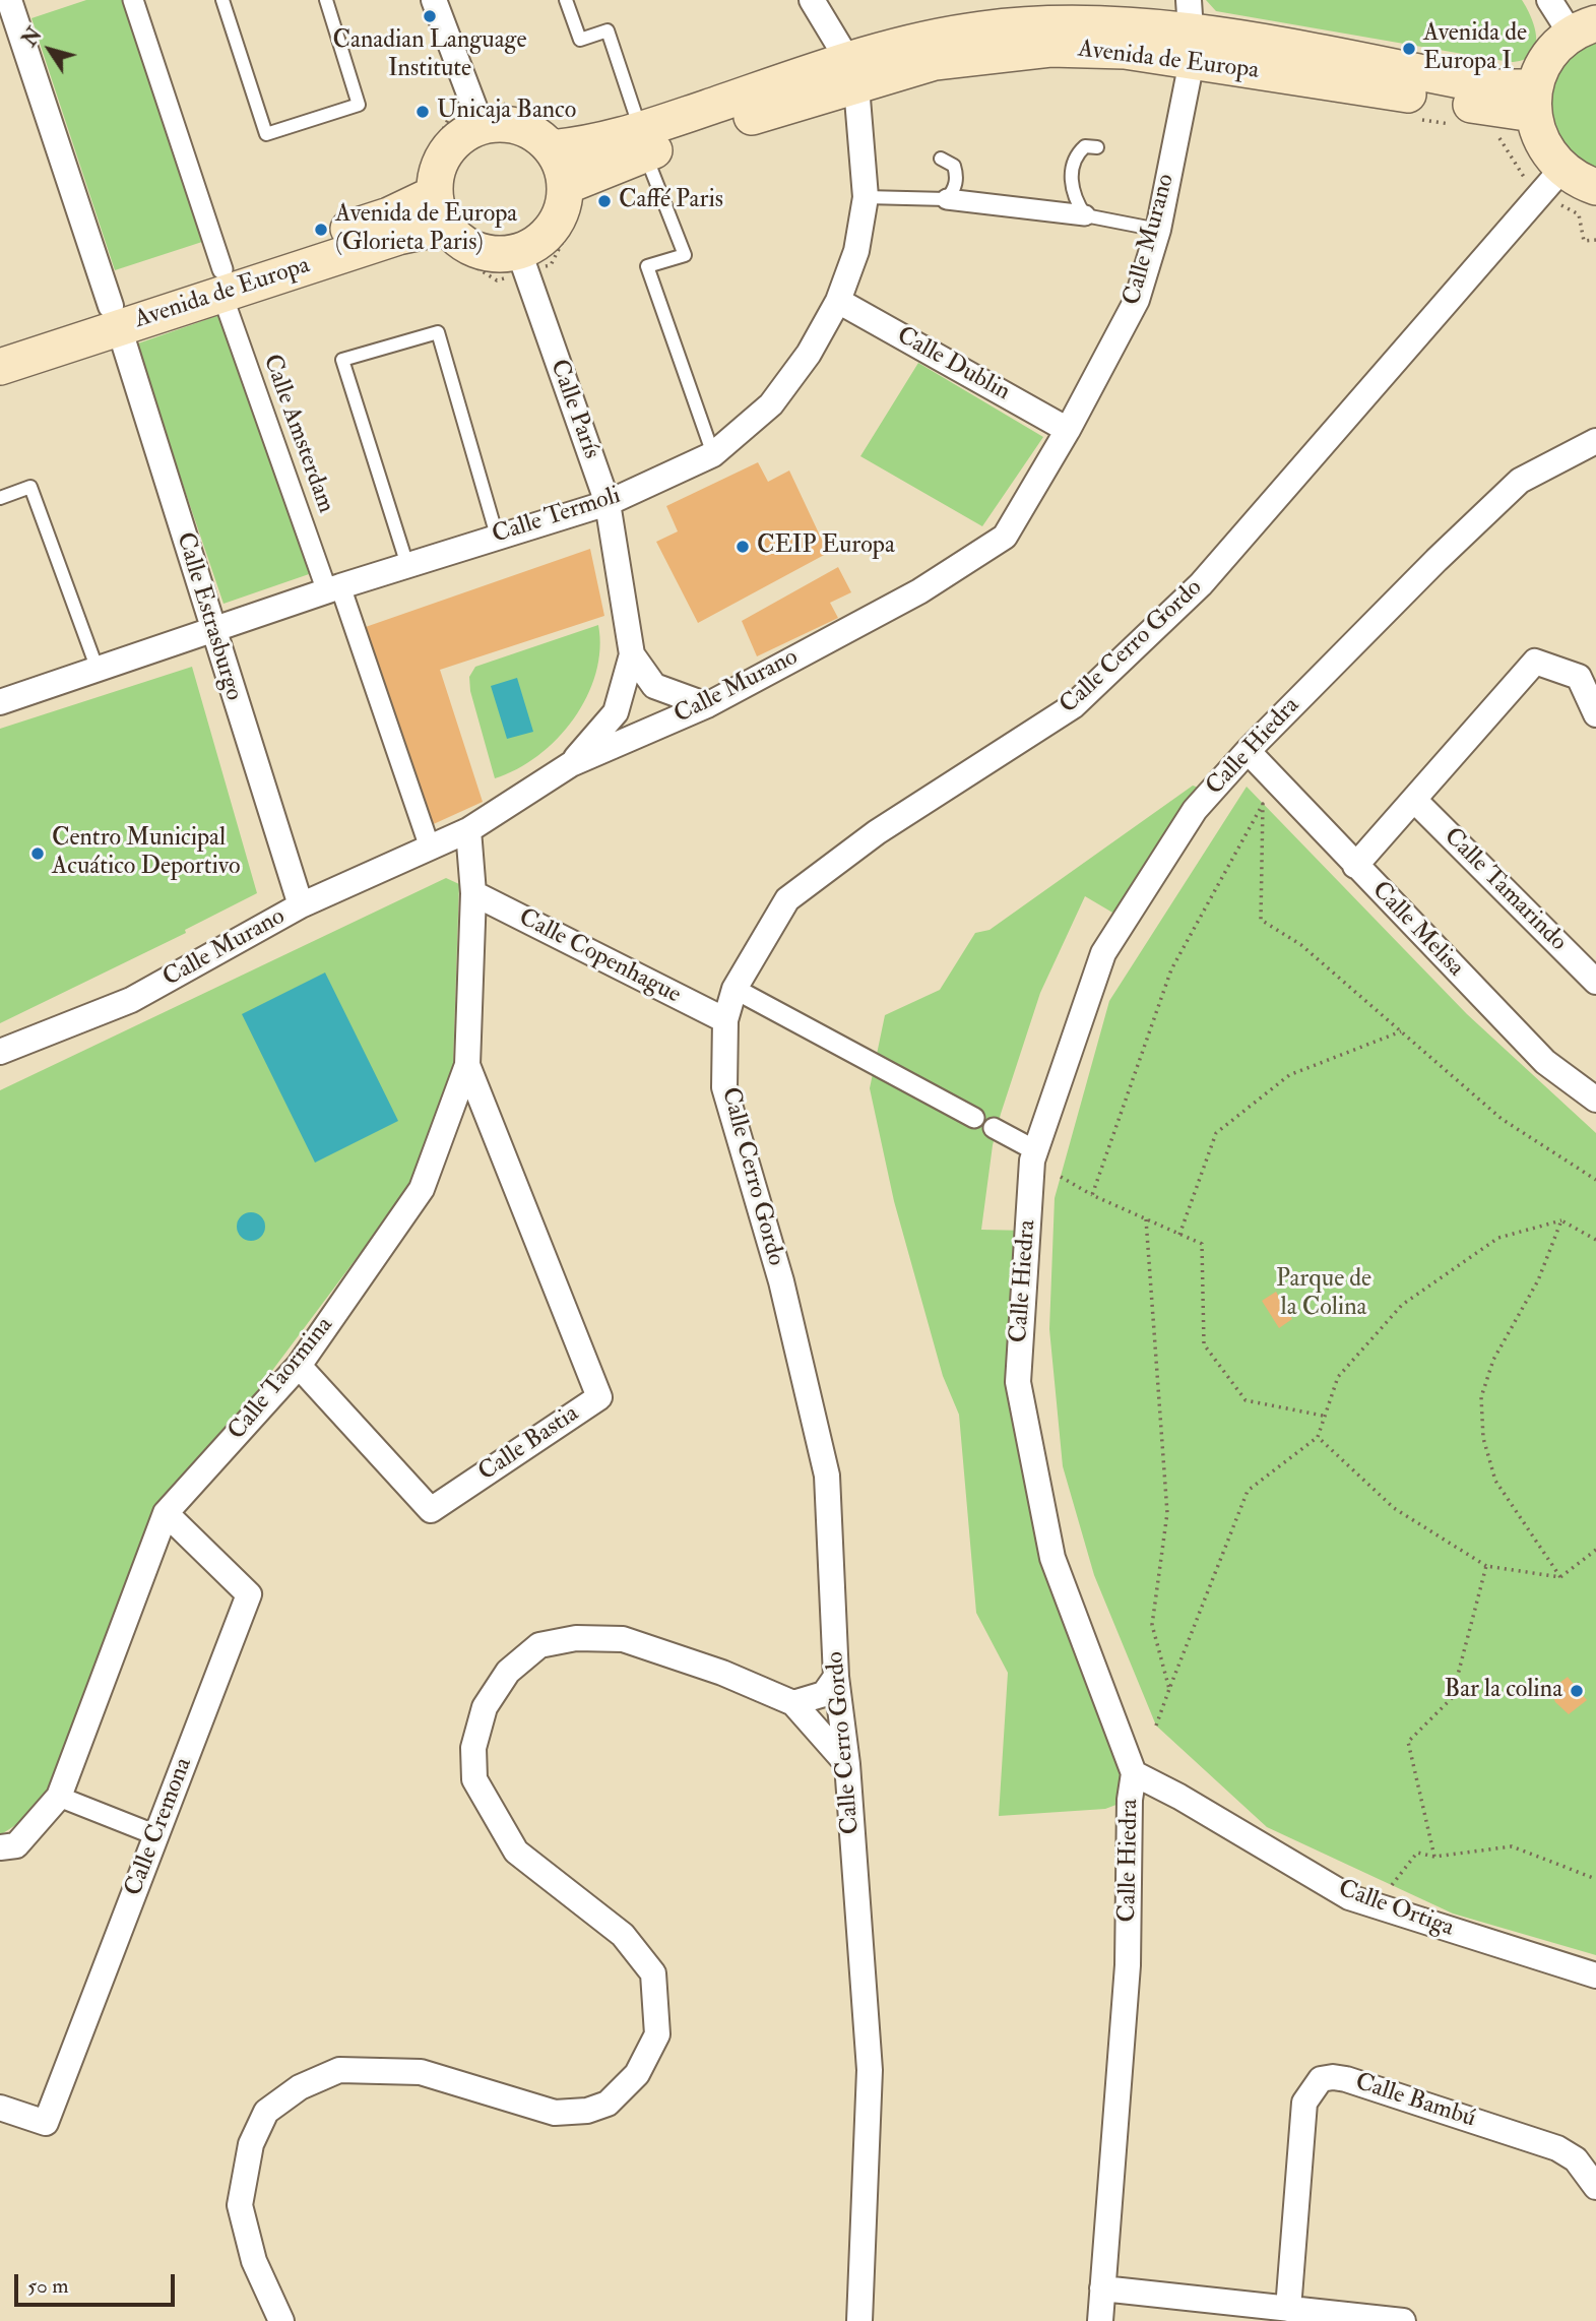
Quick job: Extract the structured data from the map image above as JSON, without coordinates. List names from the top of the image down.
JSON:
{
  "streets": {
    "main road": ["Avenida de Europa"],
    "street": [
      "Calle Murano",
      "Calle Dublin",
      "Calle París",
      "Calle Amsterdam",
      "Calle Termoli",
      "Calle Estrasburgo",
      "Calle Cerro Gordo",
      "Calle Hiedra",
      "Calle Tamarindo",
      "Calle Melisa",
      "Calle Copenhague",
      "Calle Taormina",
      "Calle Bastia",
      "Calle Cremona",
      "Calle Ortiga",
      "Calle Bambú"
    ]
  },
  "crossings": [
    ["Avenida de Europa", "Calle Murano"],
    ["Avenida de Europa", "Calle París"],
    ["Avenida de Europa", "Calle Amsterdam"],
    ["Avenida de Europa", "Calle Termoli"],
    ["Avenida de Europa", "Calle Estrasburgo"],
    ["Calle Murano", "Calle Dublin"],
    ["Calle Murano", "Calle París"],
    ["Calle Murano", "Calle Amsterdam"],
    ["Calle Murano", "Calle Estrasburgo"],
    ["Calle Murano", "Calle Taormina"],
    ["Calle Dublin", "Calle Termoli"],
    ["Calle París", "Calle Termoli"],
    ["Calle Amsterdam", "Calle Termoli"],
    ["Calle Termoli", "Calle Estrasburgo"],
    ["Calle Cerro Gordo", "Calle Copenhague"],
    ["Calle Hiedra", "Calle Melisa"],
    ["Calle Hiedra", "Calle Ortiga"],
    ["Calle Copenhague", "Calle Taormina"],
    ["Calle Taormina", "Calle Bastia"],
    ["Calle Taormina", "Calle Cremona"]
  ],
  "parks": ["Parque de la Colina"],
  "places": [
    "Canadian Language Institute",
    "Avenida de Europa I",
    "Unicaja Banco",
    "Caffé Paris",
    "Avenida de Europa (Glorieta Paris)",
    "CEIP Europa",
    "Centro Municipal Acuático Deportivo",
    "Bar la colina"
  ],
  "scale_bar": "50 m",
  "north": "top left"
}
